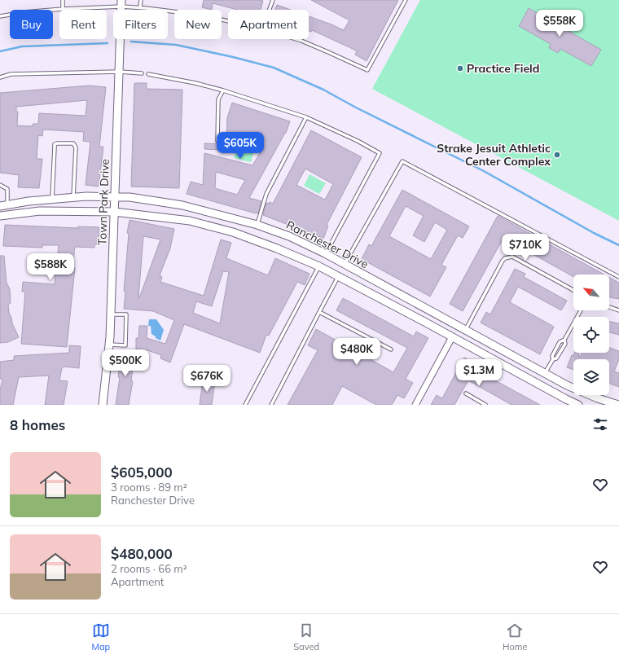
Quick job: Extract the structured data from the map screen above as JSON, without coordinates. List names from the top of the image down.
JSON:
{
  "streets": {
    "street": ["Town Park Drive", "Ranchester Drive"]
  },
  "crossings": [
    ["Town Park Drive", "Ranchester Drive"]
  ],
  "places": ["Practice Field", "Strake Jesuit Athletic Center Complex"],
  "north": "top left",
  "page": {
    "price": [
      "$558K",
      "$605K",
      "$710K",
      "$588K",
      "$480K",
      "$500K",
      "$1.3M",
      "$676K"
    ],
    "chip": [
      "Buy",
      "Rent",
      "Filters",
      "New",
      "Apartment"
    ],
    "heading": "8 homes",
    "list": [
      {
        "name": "$605,000",
        "note": "3 rooms · 89 m² · Ranchester Drive"
      },
      {
        "name": "$480,000",
        "note": "2 rooms · 66 m² · Apartment"
      }
    ],
    "tabs": ["Map", "Saved", "Home"]
  }
}
